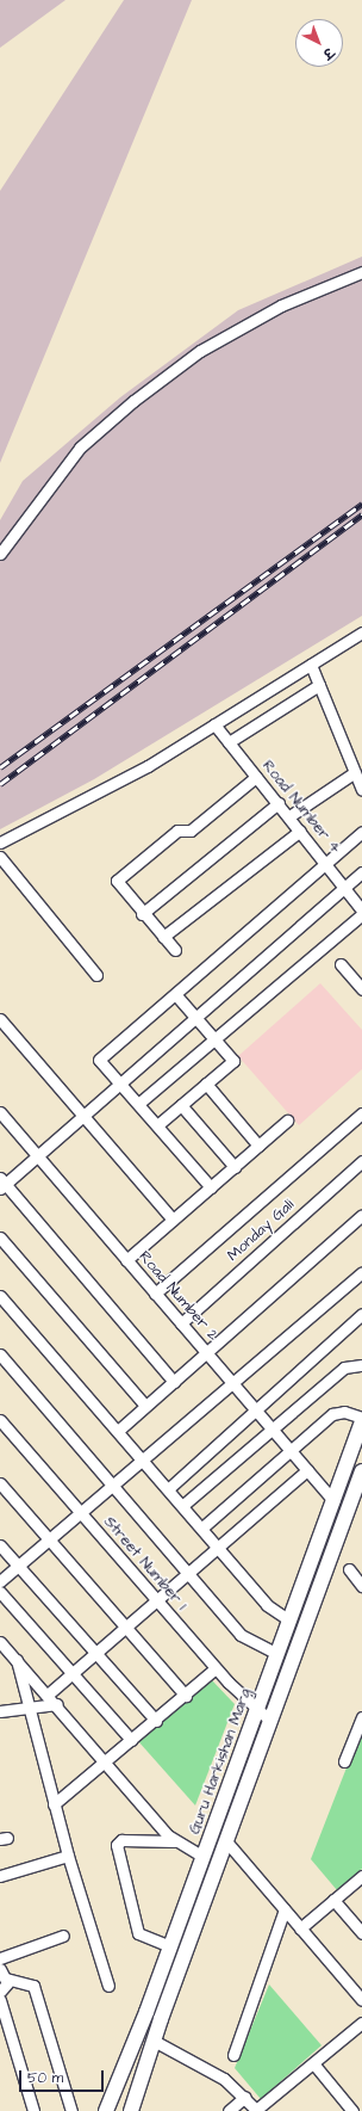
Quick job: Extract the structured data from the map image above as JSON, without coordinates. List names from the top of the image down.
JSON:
{
  "streets": {
    "main road": ["Guru Harkishan Marg"],
    "street": [
      "Road Number 4",
      "Monday Gali",
      "Road Number 2",
      "Street Number 1"
    ]
  },
  "crossings": [
    ["Monday Gali", "Road Number 2"],
    ["Road Number 2", "Guru Harkishan Marg"],
    ["Street Number 1", "Guru Harkishan Marg"]
  ],
  "scale_bar": "50 m",
  "north": "bottom right"
}
